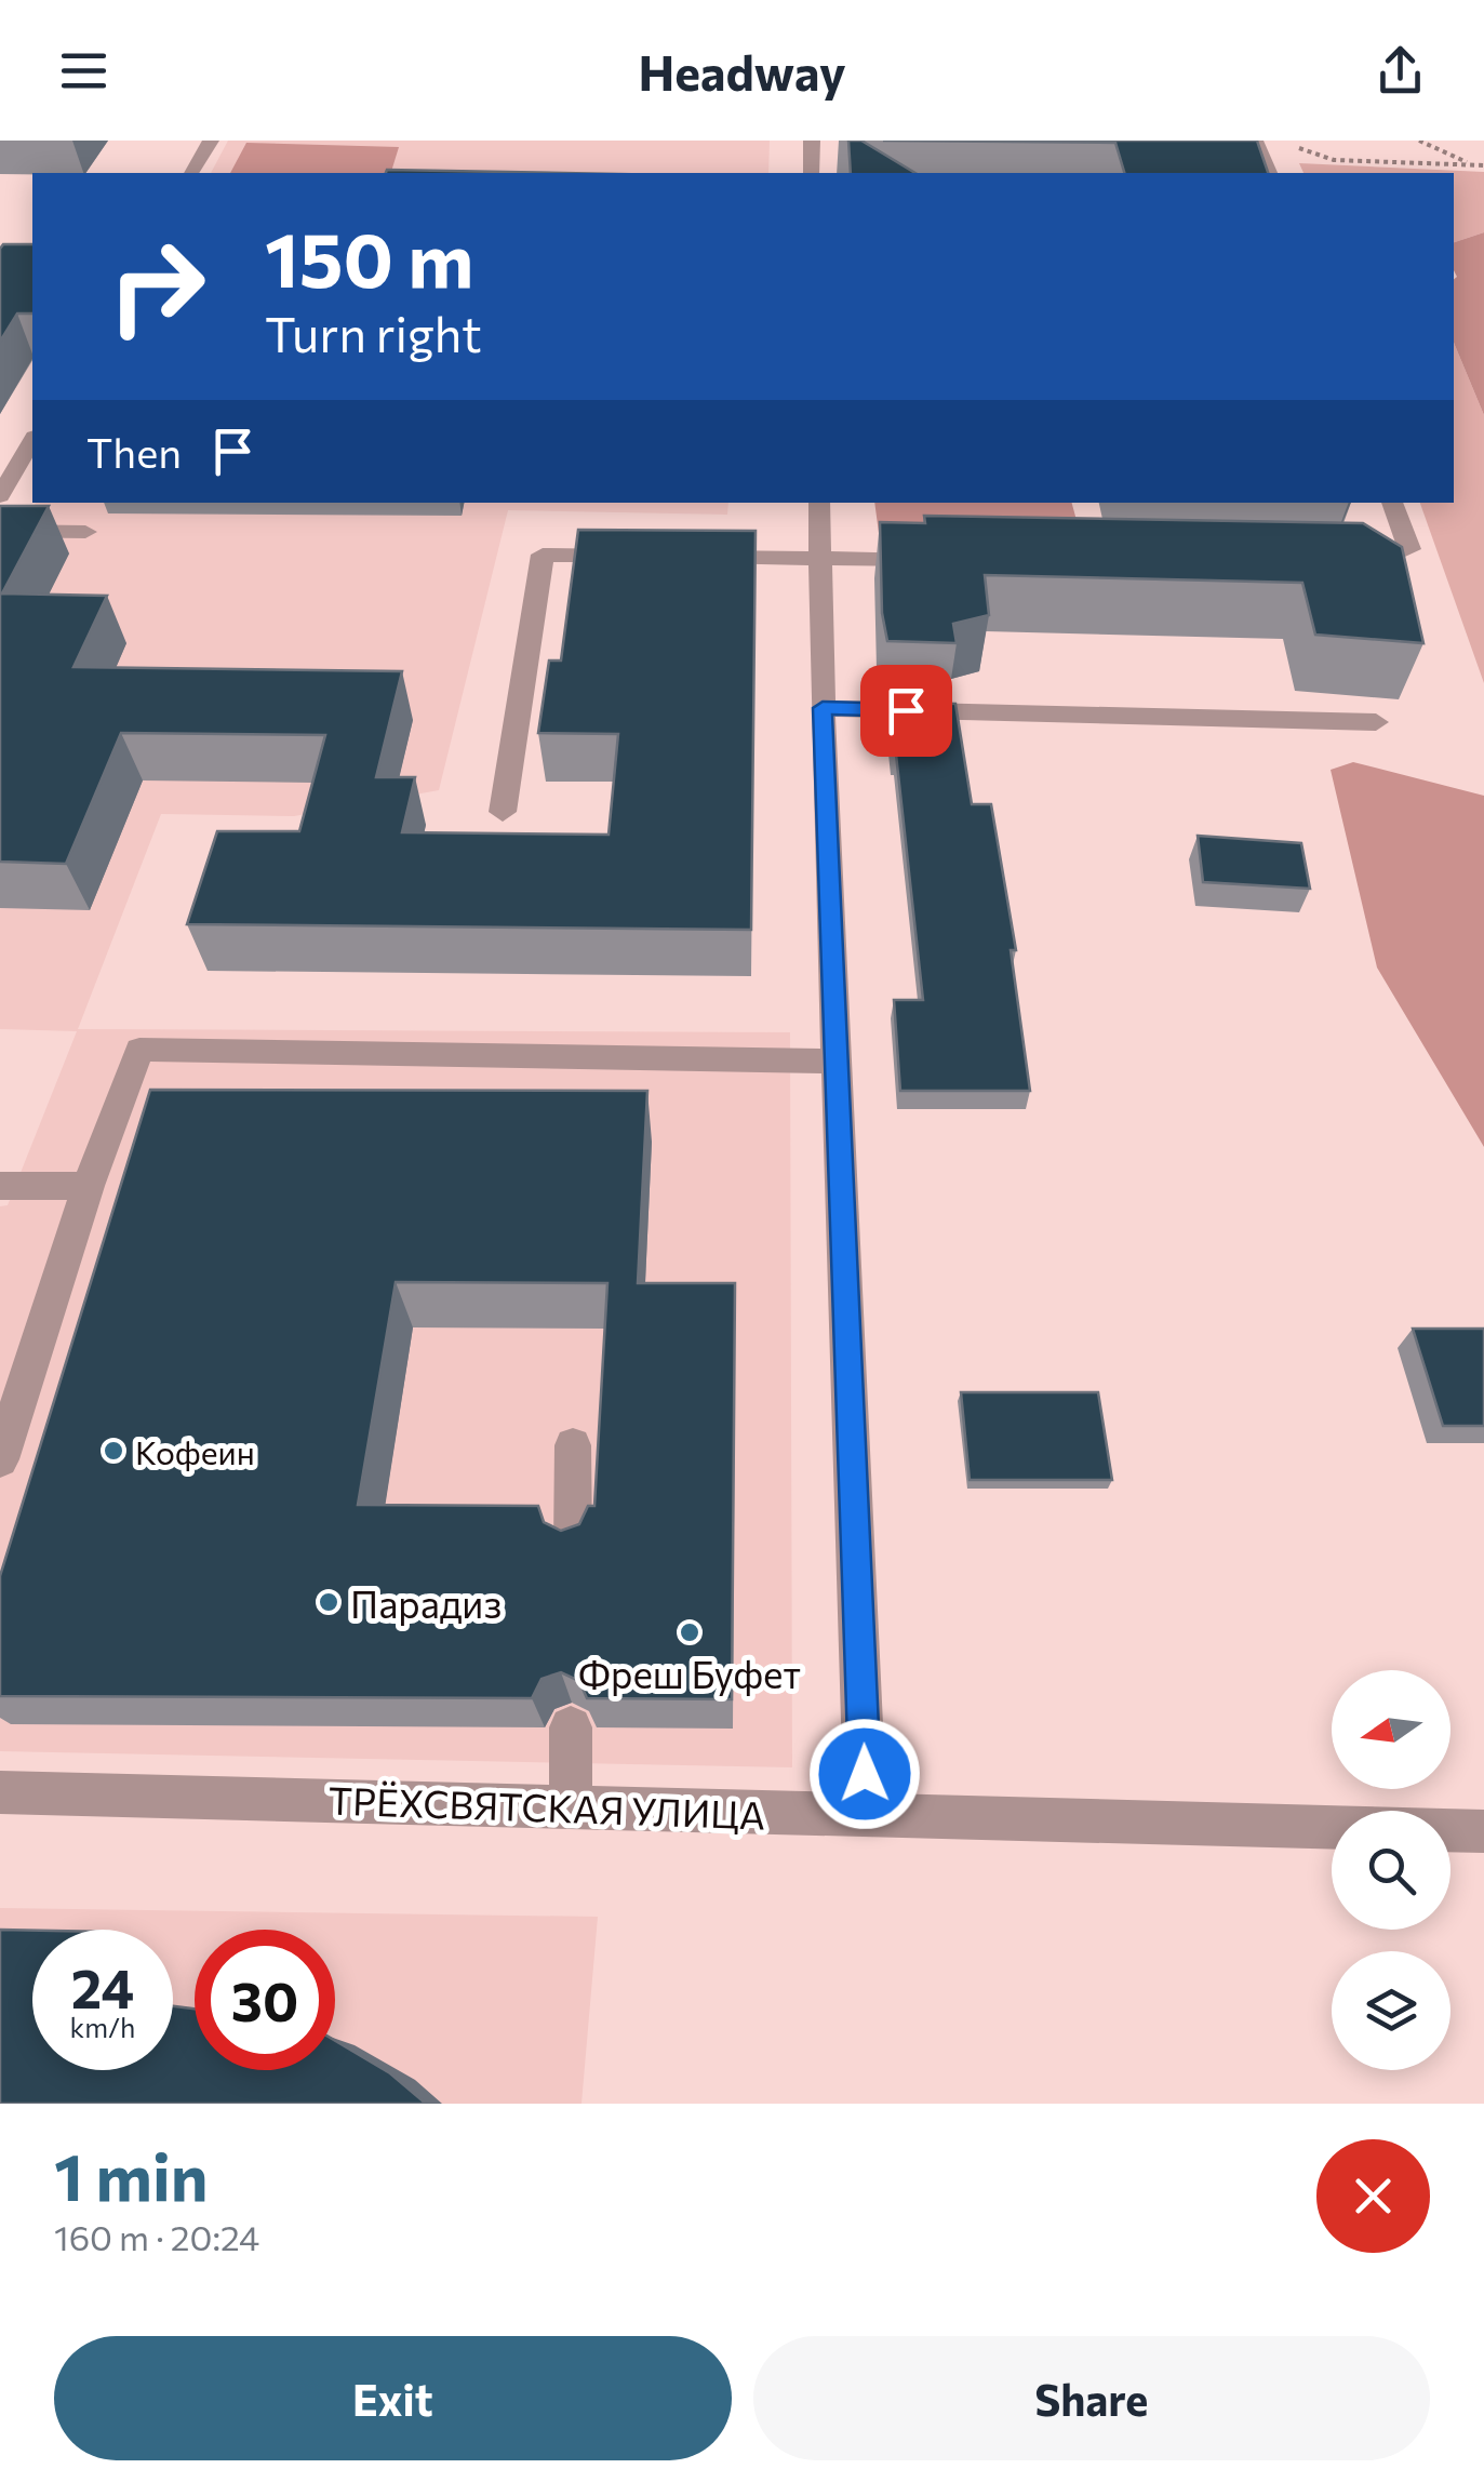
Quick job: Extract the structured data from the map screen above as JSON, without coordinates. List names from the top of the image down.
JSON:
{
  "streets": {
    "street": ["ТРЁХСВЯТСКАЯ УЛИЦА"]
  },
  "places": ["Кофеин", "Парадиз", "Фреш Буфет"],
  "north": "left",
  "page": {
    "header": "Headway",
    "turn": ["150 m", "Turn right"],
    "then": "Then",
    "speed": "24 km/h",
    "limit": "30",
    "heading": ["1 min", "160 m · 20:24"],
    "buttons": ["Exit", "Share"]
  }
}
